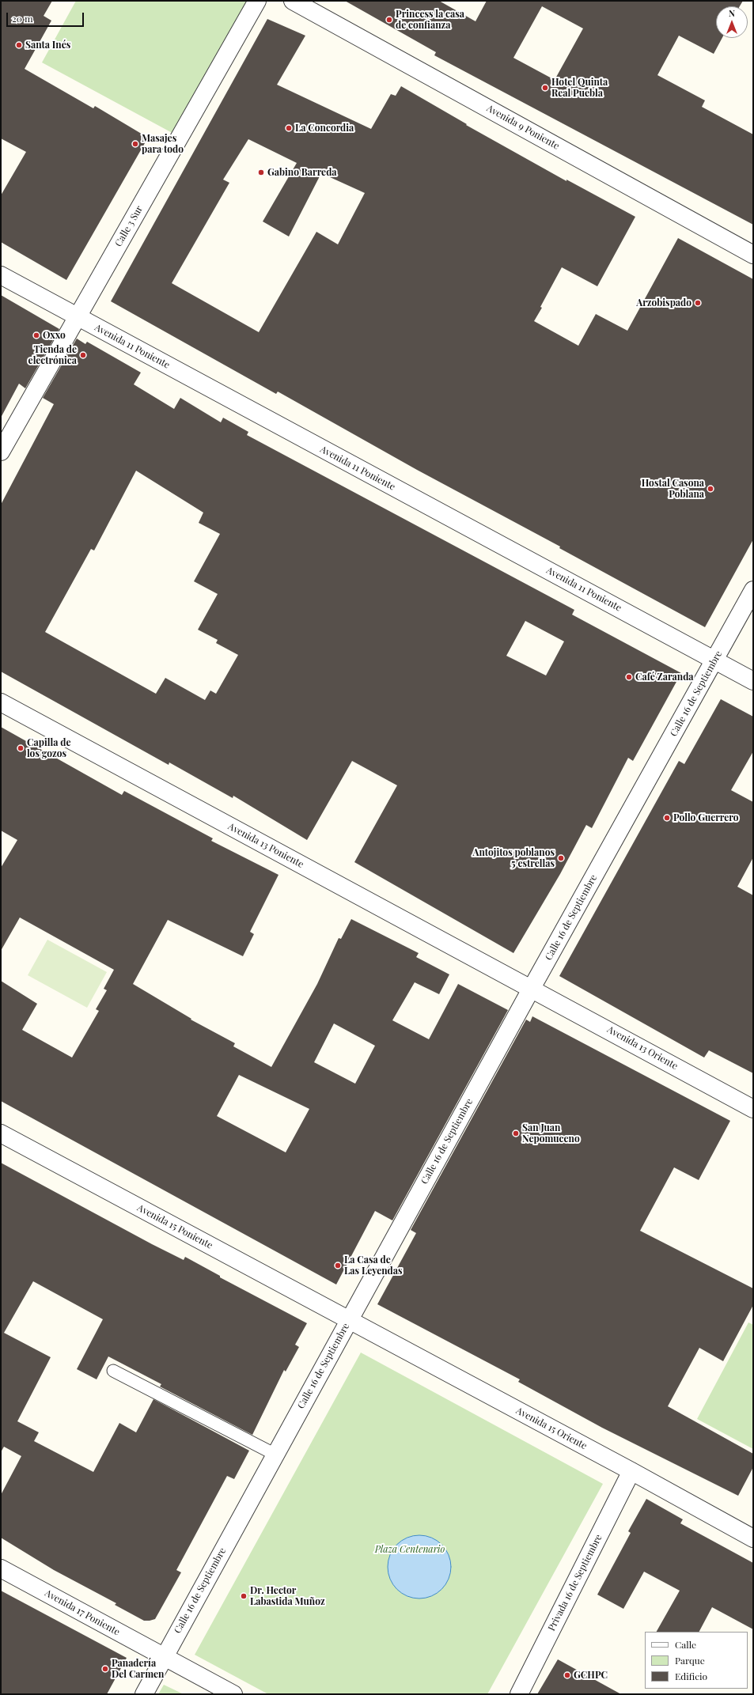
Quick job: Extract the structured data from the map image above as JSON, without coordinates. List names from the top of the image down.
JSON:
{
  "streets": {
    "street": [
      "Avenida 9 Poniente",
      "Calle 3 Sur",
      "Avenida 11 Poniente",
      "Calle 16 de Septiembre",
      "Avenida 13 Poniente",
      "Avenida 13 Oriente",
      "Avenida 15 Poniente",
      "Avenida 15 Oriente",
      "Privada 16 de Septiembre",
      "Avenida 17 Poniente"
    ]
  },
  "crossings": [
    ["Calle 3 Sur", "Avenida 11 Poniente"],
    ["Avenida 11 Poniente", "Calle 16 de Septiembre"],
    ["Calle 16 de Septiembre", "Avenida 13 Poniente"],
    ["Calle 16 de Septiembre", "Avenida 13 Oriente"],
    ["Calle 16 de Septiembre", "Avenida 15 Poniente"],
    ["Calle 16 de Septiembre", "Avenida 15 Oriente"],
    ["Calle 16 de Septiembre", "Avenida 17 Poniente"],
    ["Avenida 13 Poniente", "Avenida 13 Oriente"],
    ["Avenida 15 Poniente", "Avenida 15 Oriente"],
    ["Avenida 15 Oriente", "Privada 16 de Septiembre"]
  ],
  "parks": ["Plaza Centenario"],
  "places": [
    "Princess la casa de confianza",
    "Santa Inés",
    "Hotel Quinta Real Puebla",
    "La Concordia",
    "Masajes para todo",
    "Gabino Barreda",
    "Arzobispado",
    "Oxxo",
    "Tienda de electrónica",
    "Hostal Casona Poblana",
    "Café Zaranda",
    "Capilla de los gozos",
    "Pollo Guerrero",
    "Antojitos poblanos 5 estrellas",
    "San Juan Nepomuceno",
    "La Casa de Las Leyendas",
    "Dr. Hector Labastida Muñoz",
    "Panadería Del Carmen",
    "GCHPC"
  ],
  "legend": ["Calle", "Parque", "Edificio"],
  "scale_bar": "20 m",
  "north": "top"
}
